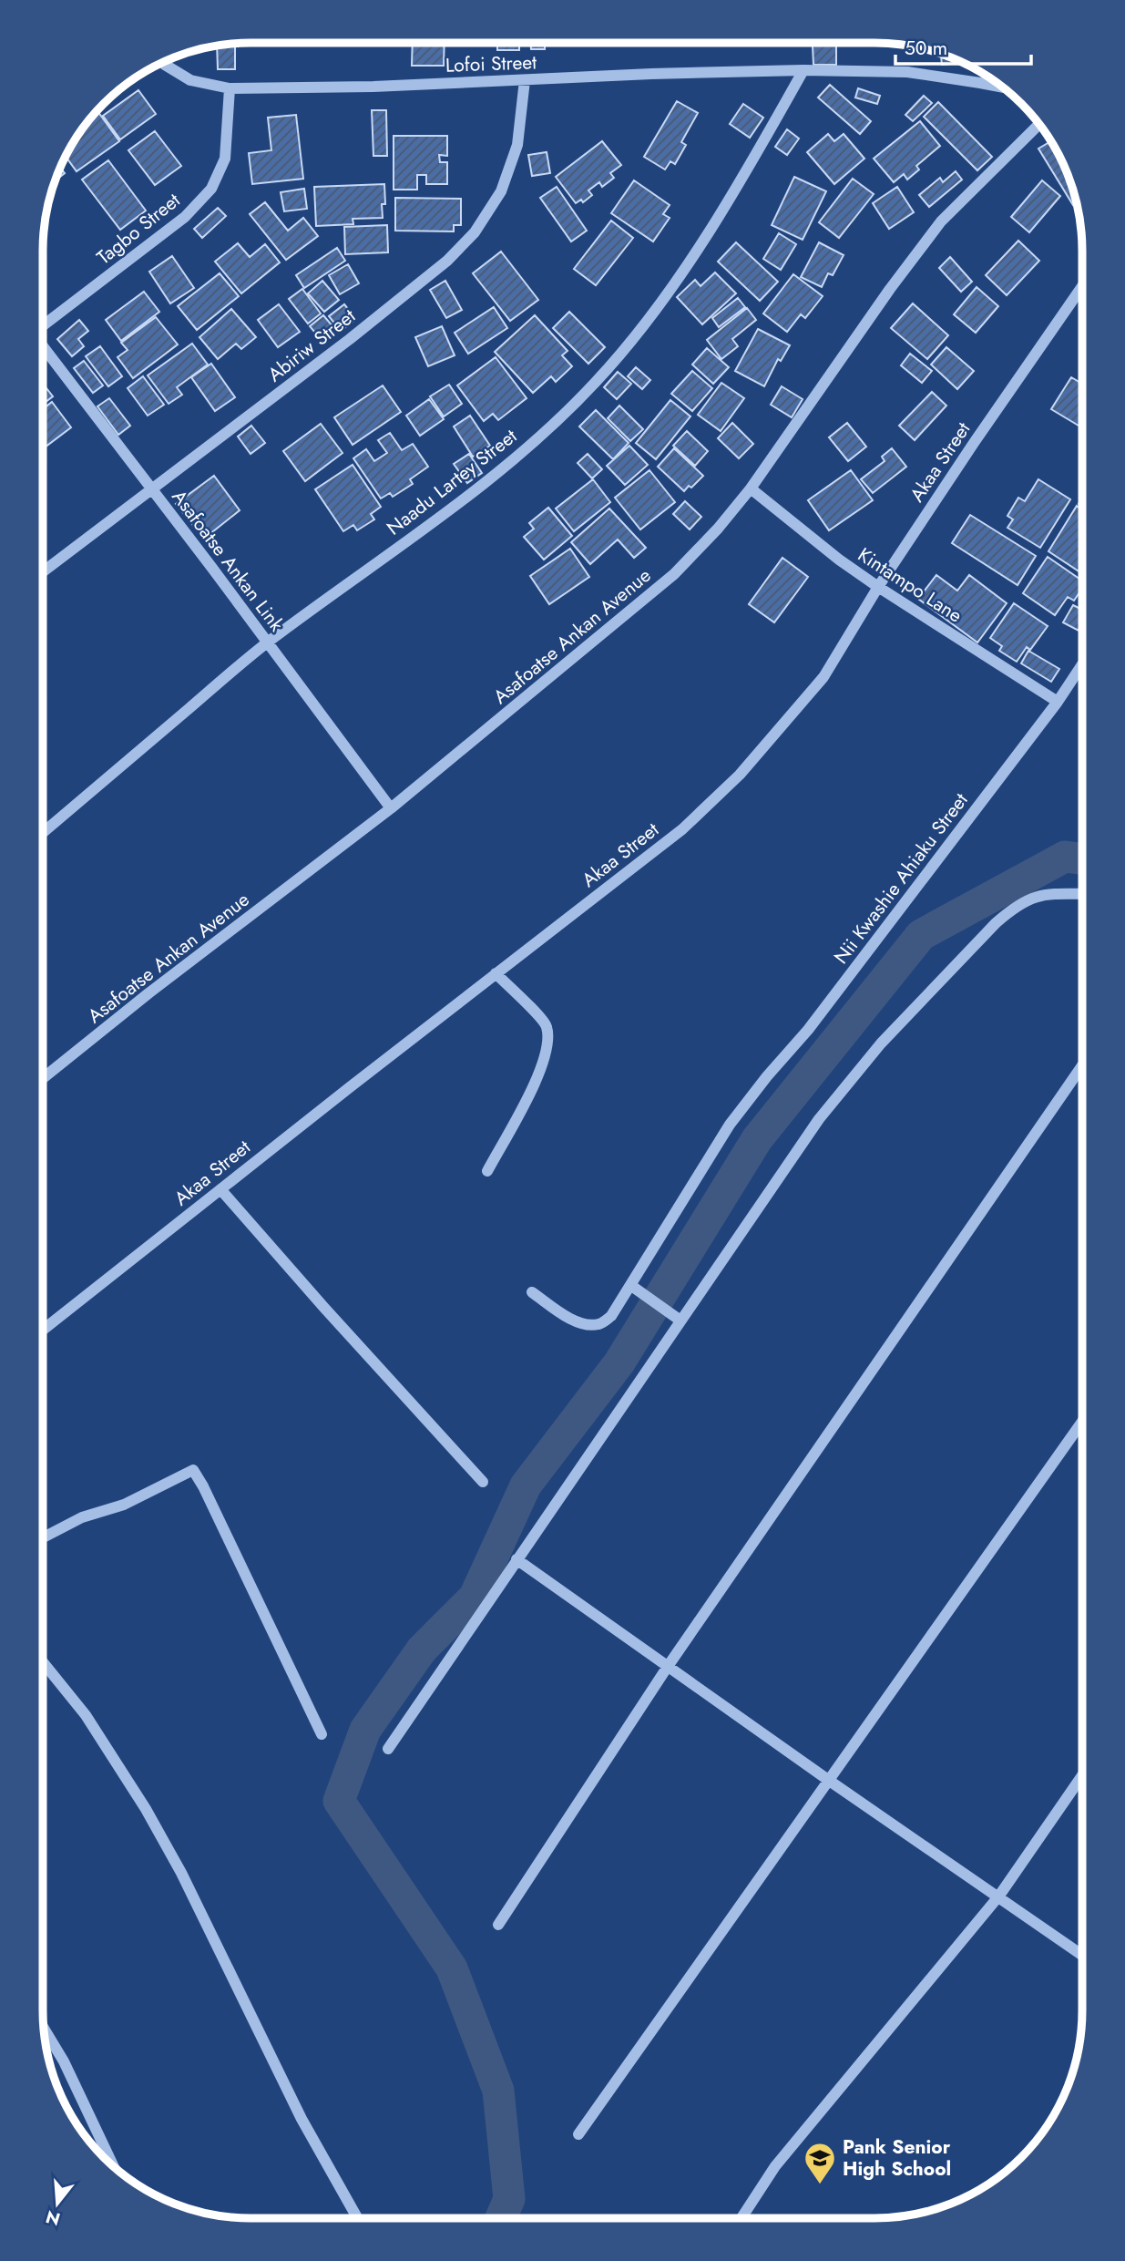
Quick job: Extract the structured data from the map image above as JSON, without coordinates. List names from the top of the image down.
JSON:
{
  "streets": {
    "street": [
      "Lofoi Street",
      "Tagbo Street",
      "Abiriw Street",
      "Akaa Street",
      "Naadu Lartey Street",
      "Asafoatse Ankan Link",
      "Kintampo Lane",
      "Asafoatse Ankan Avenue",
      "Nii Kwashie Ahiaku Street"
    ]
  },
  "crossings": [
    ["Lofoi Street", "Tagbo Street"],
    ["Lofoi Street", "Abiriw Street"],
    ["Lofoi Street", "Naadu Lartey Street"],
    ["Abiriw Street", "Asafoatse Ankan Link"],
    ["Akaa Street", "Kintampo Lane"],
    ["Naadu Lartey Street", "Asafoatse Ankan Link"],
    ["Asafoatse Ankan Link", "Asafoatse Ankan Avenue"],
    ["Kintampo Lane", "Asafoatse Ankan Avenue"],
    ["Kintampo Lane", "Nii Kwashie Ahiaku Street"]
  ],
  "places": {
    "school or university": ["Pank Senior High School"]
  },
  "scale_bar": "50 m",
  "north": "bottom"
}
